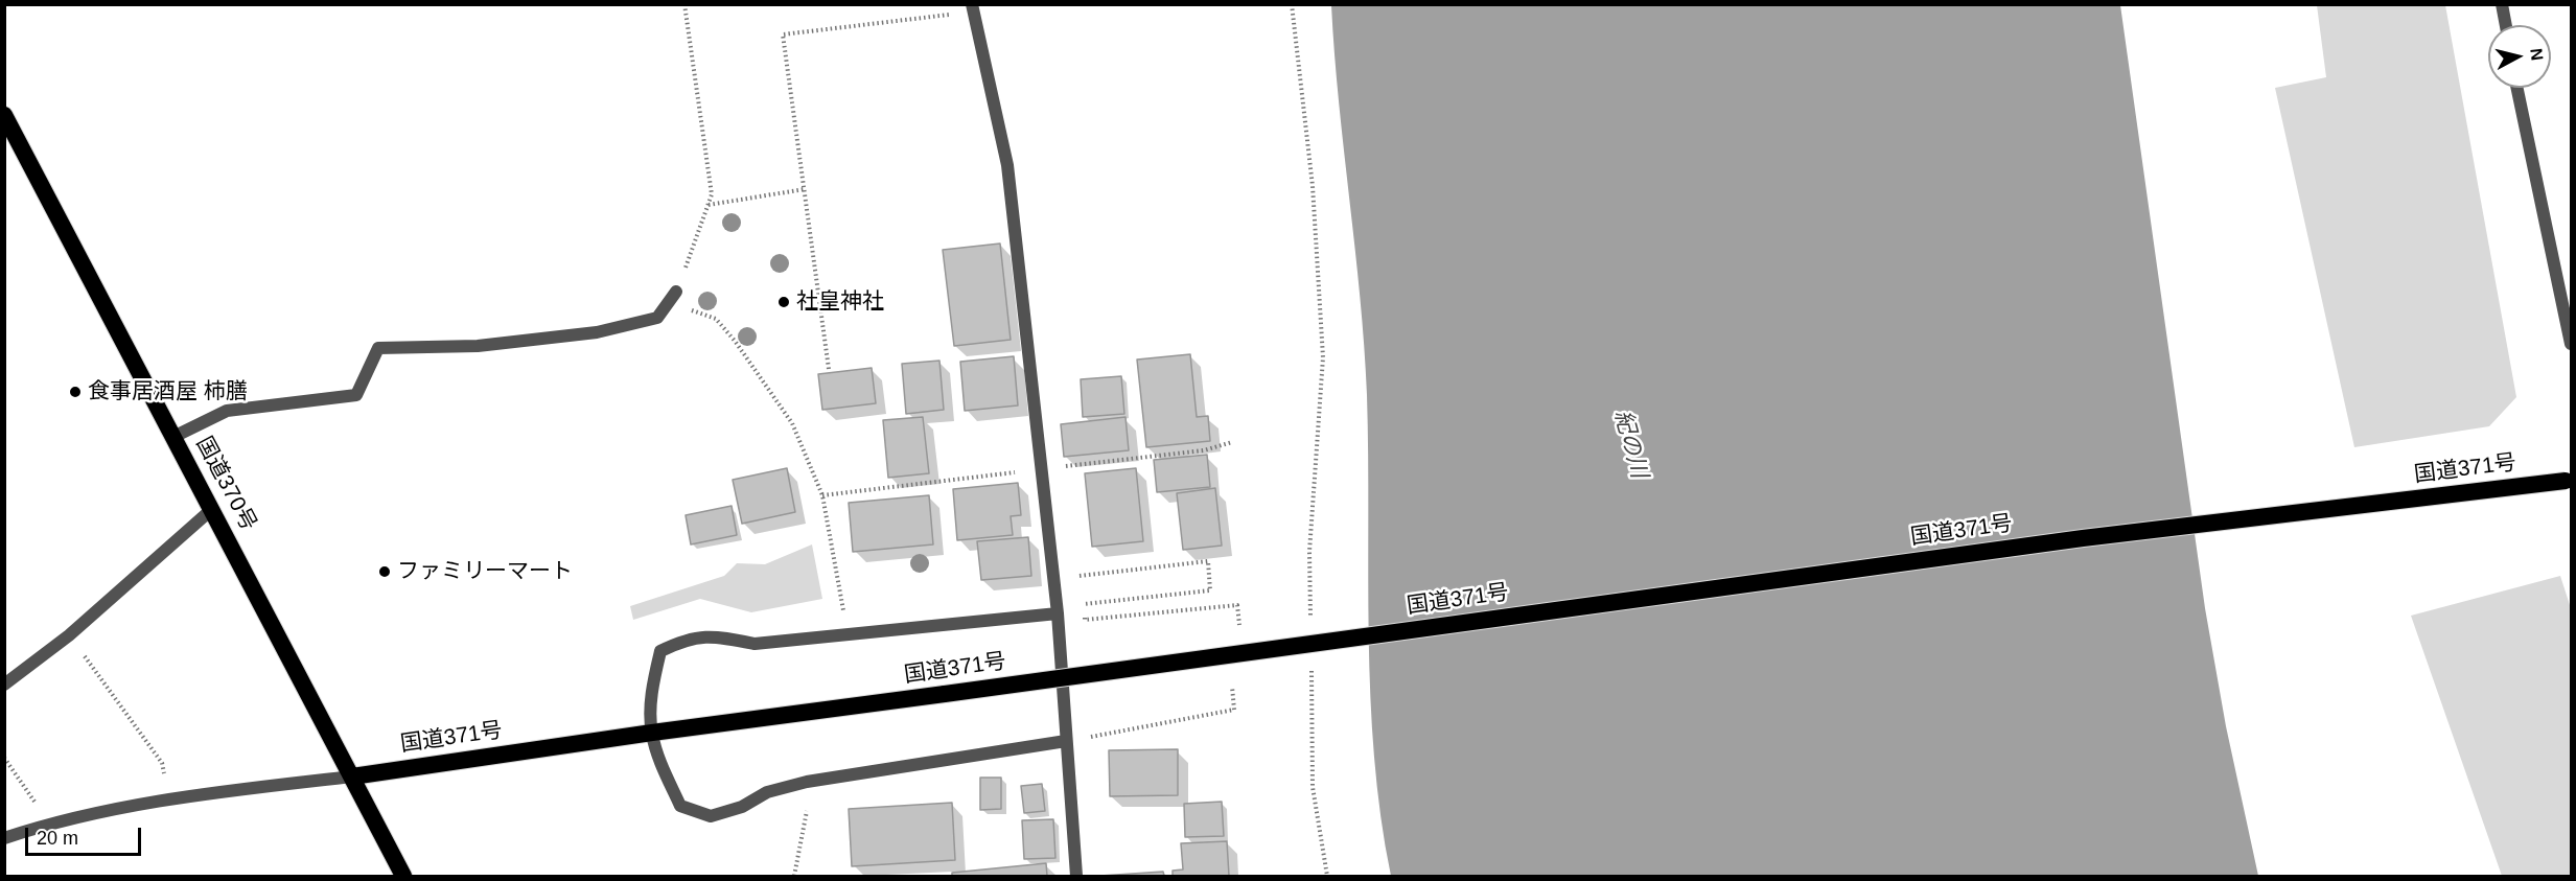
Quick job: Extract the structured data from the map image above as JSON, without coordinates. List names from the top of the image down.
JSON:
{
  "streets": {
    "highway": ["国道371号", "国道370号"]
  },
  "crossings": [
    ["国道371号", "国道370号"]
  ],
  "water": ["紀の川"],
  "places": ["社皇神社", "食事居酒屋 柿膳", "ファミリーマート"],
  "scale_bar": "20 m",
  "north": "right"
}
